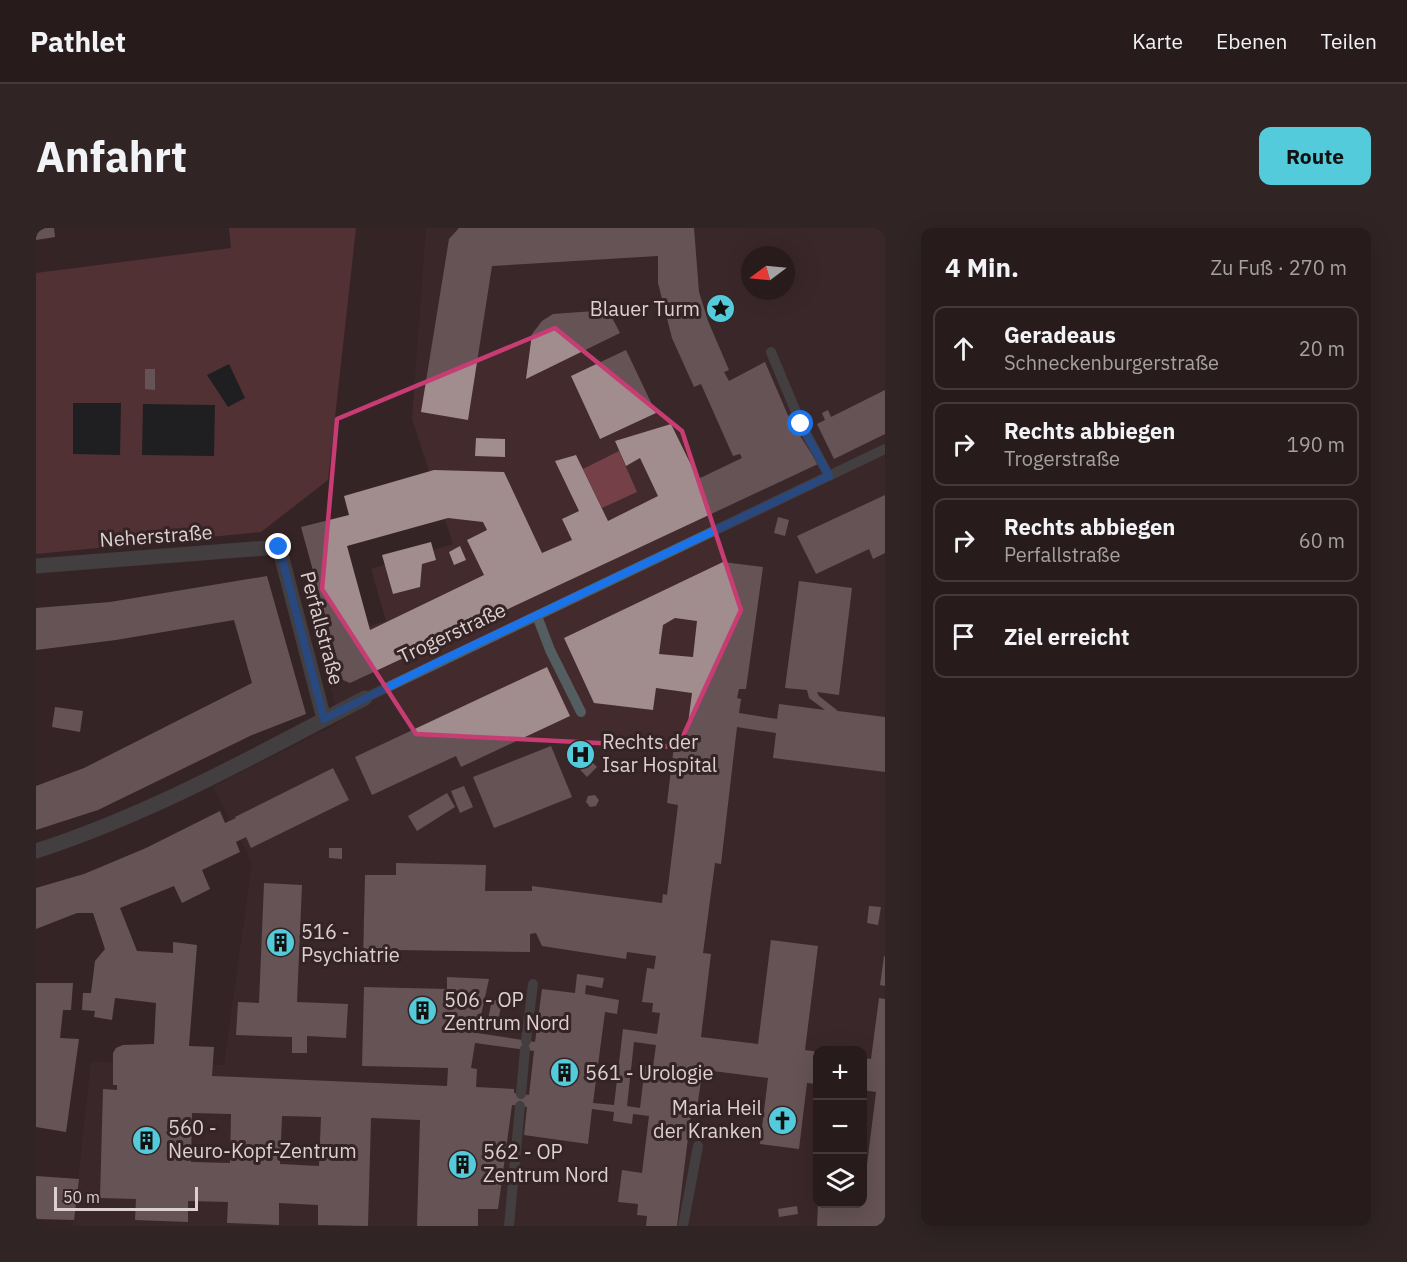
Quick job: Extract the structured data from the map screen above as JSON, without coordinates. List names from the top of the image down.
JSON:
{
  "streets": {
    "street": ["Neherstraße", "Perfallstraße", "Trogerstraße"]
  },
  "crossings": [
    ["Neherstraße", "Perfallstraße"],
    ["Perfallstraße", "Trogerstraße"]
  ],
  "places": {
    "place": ["Blauer Turm"],
    "hospital": ["Rechts der Isar Hospital"],
    "building": [
      "516 - Psychiatrie",
      "506 - OP Zentrum Nord",
      "561 - Urologie",
      "560 - Neuro-Kopf-Zentrum",
      "562 - OP Zentrum Nord"
    ],
    "church": ["Maria Heil der Kranken"]
  },
  "scale_bar": "50 m",
  "north": "left",
  "page": {
    "header": "Pathlet",
    "nav": ["Karte", "Ebenen", "Teilen"],
    "buttons": "Route",
    "title": "Anfahrt",
    "heading": ["4 Min.", "Zu Fuß · 270 m"],
    "list": [
      ["Geradeaus", "Schneckenburgerstraße", "20 m"],
      ["Rechts abbiegen", "Trogerstraße", "190 m"],
      ["Rechts abbiegen", "Perfallstraße", "60 m"],
      "Ziel erreicht"
    ],
    "map_buttons": ["+", "−"],
    "scale": "50 m"
  }
}
